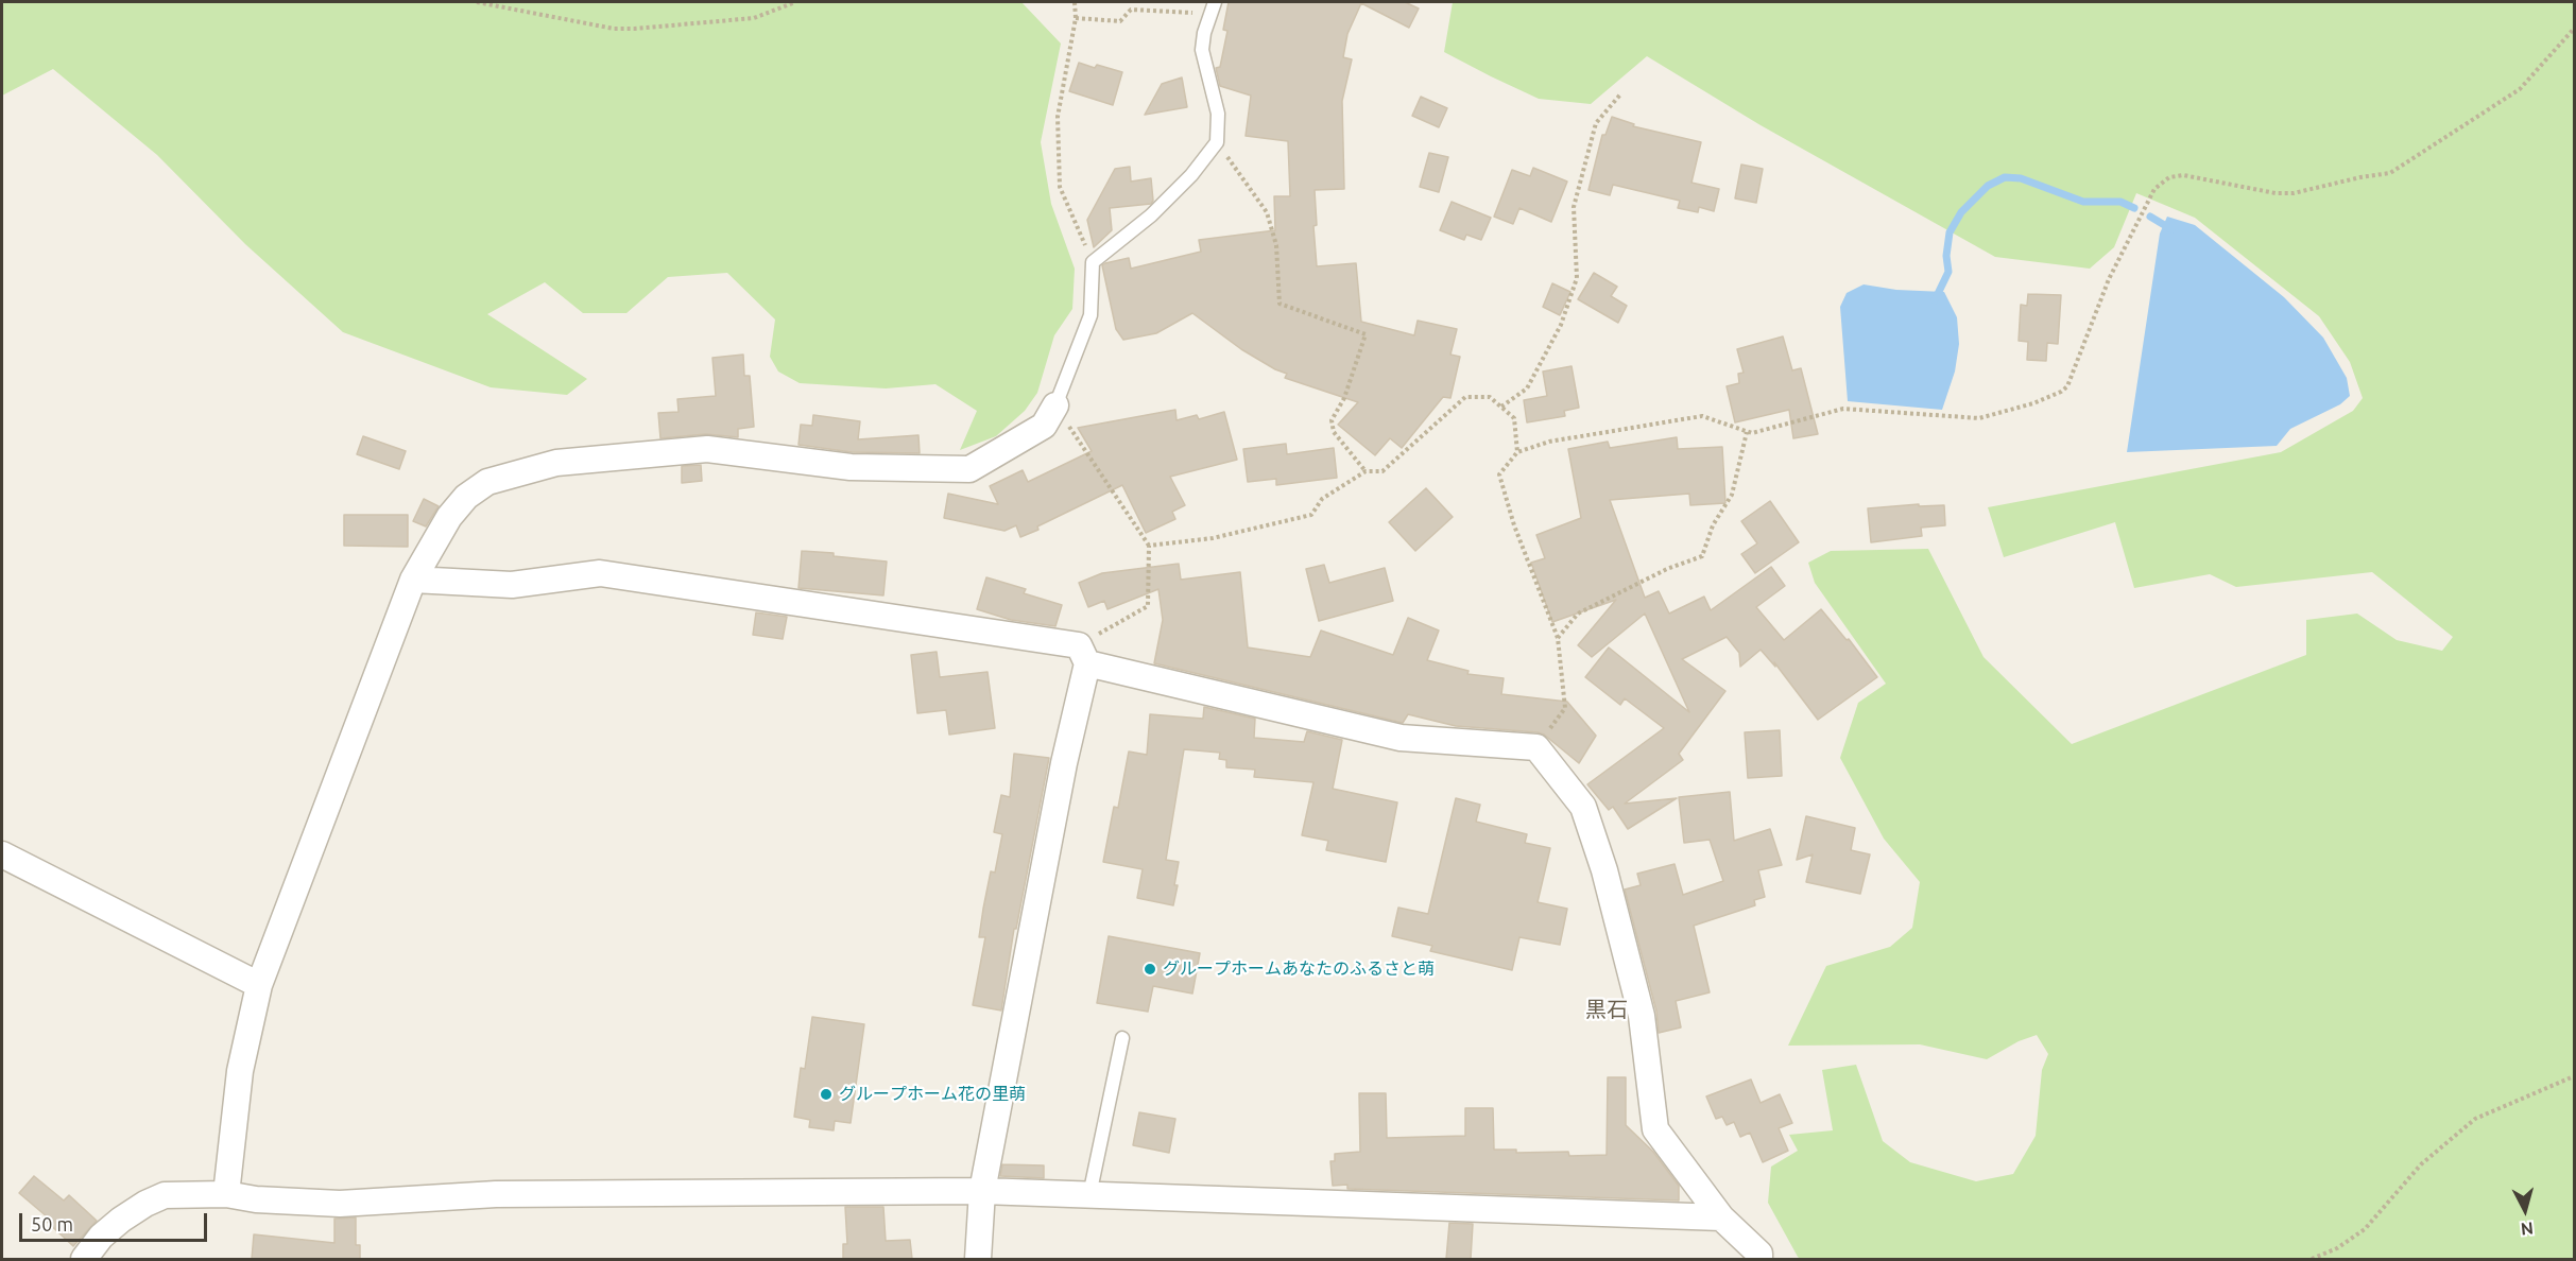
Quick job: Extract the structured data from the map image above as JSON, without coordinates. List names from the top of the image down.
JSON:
{
  "districts": ["黒石"],
  "places": ["グループホームあなたのふるさと萌", "グループホーム花の里萌"],
  "scale_bar": "50 m",
  "north": "bottom"
}
